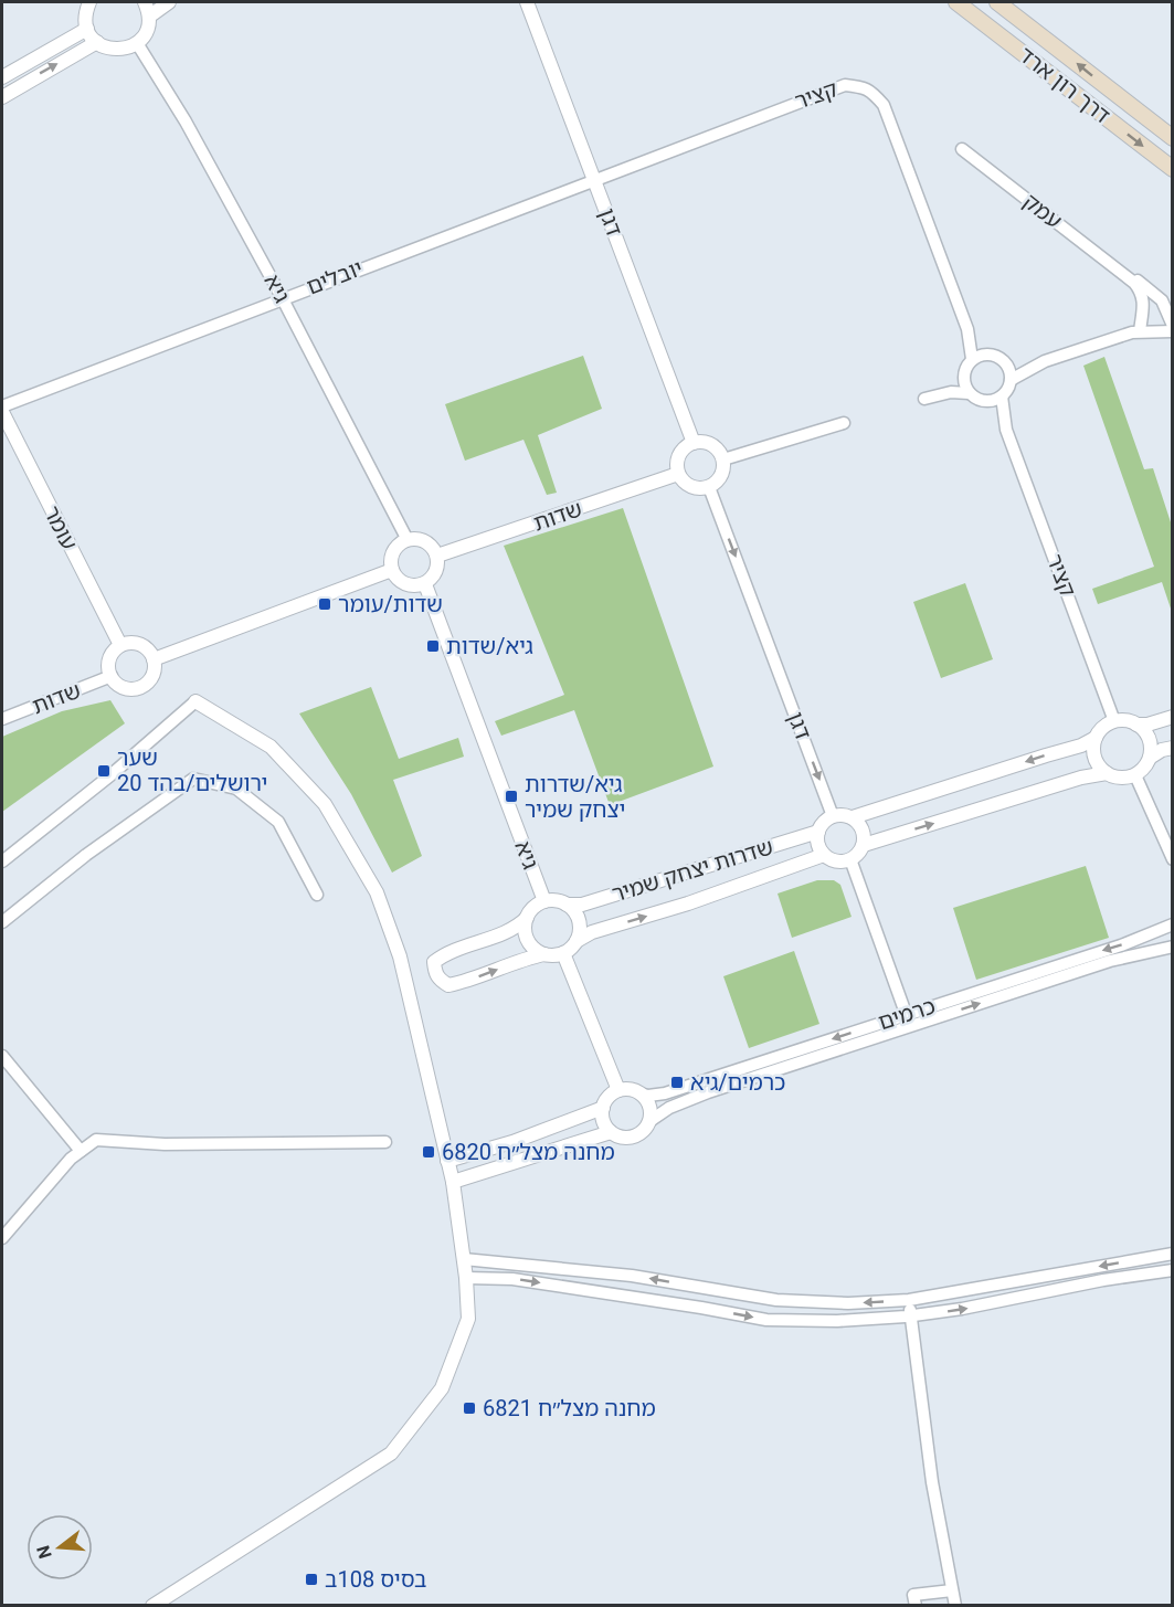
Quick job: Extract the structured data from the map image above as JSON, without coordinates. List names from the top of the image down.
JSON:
{
  "streets": {
    "main road": ["דרך רון ארד"],
    "street": [
      "קציר",
      "עמק",
      "דגן",
      "יובלים",
      "גיא",
      "שדות",
      "עומר",
      "שדרות יצחק שמיר",
      "כרמים"
    ]
  },
  "crossings": [
    ["קציר", "דגן"],
    ["קציר", "יובלים"],
    ["דגן", "יובלים"],
    ["דגן", "שדות"],
    ["דגן", "שדרות יצחק שמיר"],
    ["יובלים", "גיא"],
    ["גיא", "שדות"],
    ["גיא", "שדרות יצחק שמיר"],
    ["שדות", "עומר"]
  ],
  "one_way": ["דגן"],
  "places": {
    "transit": [
      "שדות/עומר",
      "גיא/שדות",
      "שער ירושלים/בהד 20",
      "גיא/שדרות יצחק שמיר",
      "כרמים/גיא",
      "מחנה מצל״ח 6820",
      "מחנה מצל״ח 6821",
      "בסיס 108ב"
    ]
  },
  "north": "left"
}
